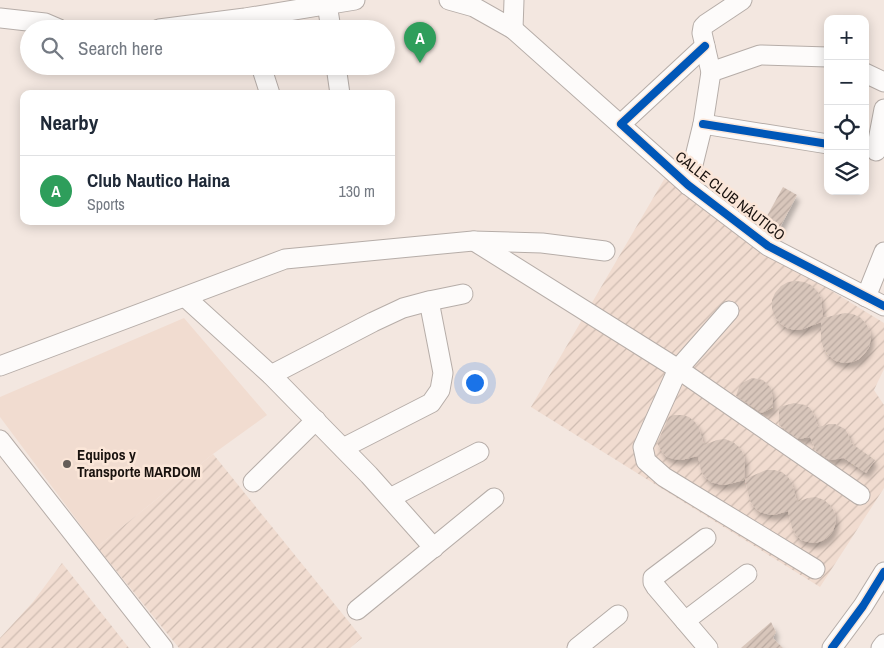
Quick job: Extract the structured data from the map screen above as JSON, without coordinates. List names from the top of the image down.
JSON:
{
  "streets": {
    "street": ["CALLE CLUB NÁUTICO"]
  },
  "places": ["Equipos y Transporte MARDOM"],
  "page": {
    "map_buttons": ["+", "−"],
    "search": "Search here",
    "pins": "A",
    "heading": "Nearby",
    "list": [
      {
        "mark": "A",
        "name": "Club Nautico Haina",
        "note": "Sports",
        "value": "130 m"
      }
    ]
  }
}
